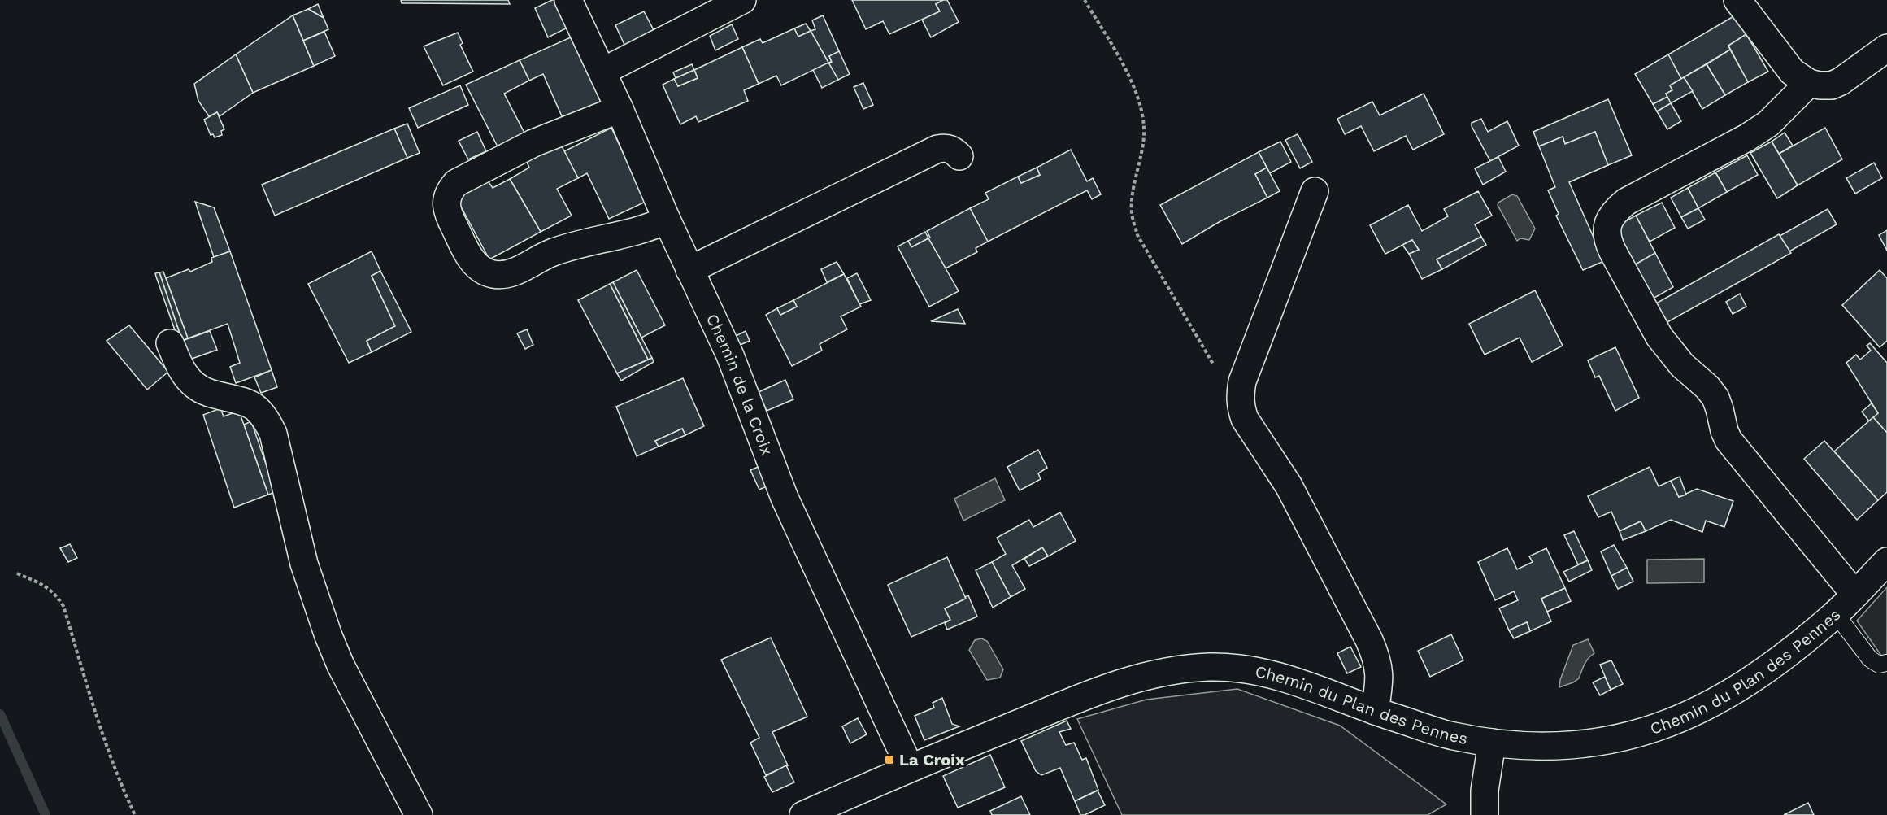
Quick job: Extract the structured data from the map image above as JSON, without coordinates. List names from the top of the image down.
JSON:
{
  "streets": {
    "street": ["Chemin de la Croix", "Chemin du Plan des Pennes"]
  },
  "crossings": [
    ["Chemin de la Croix", "Chemin du Plan des Pennes"]
  ],
  "places": {
    "transit": ["La Croix"]
  }
}
